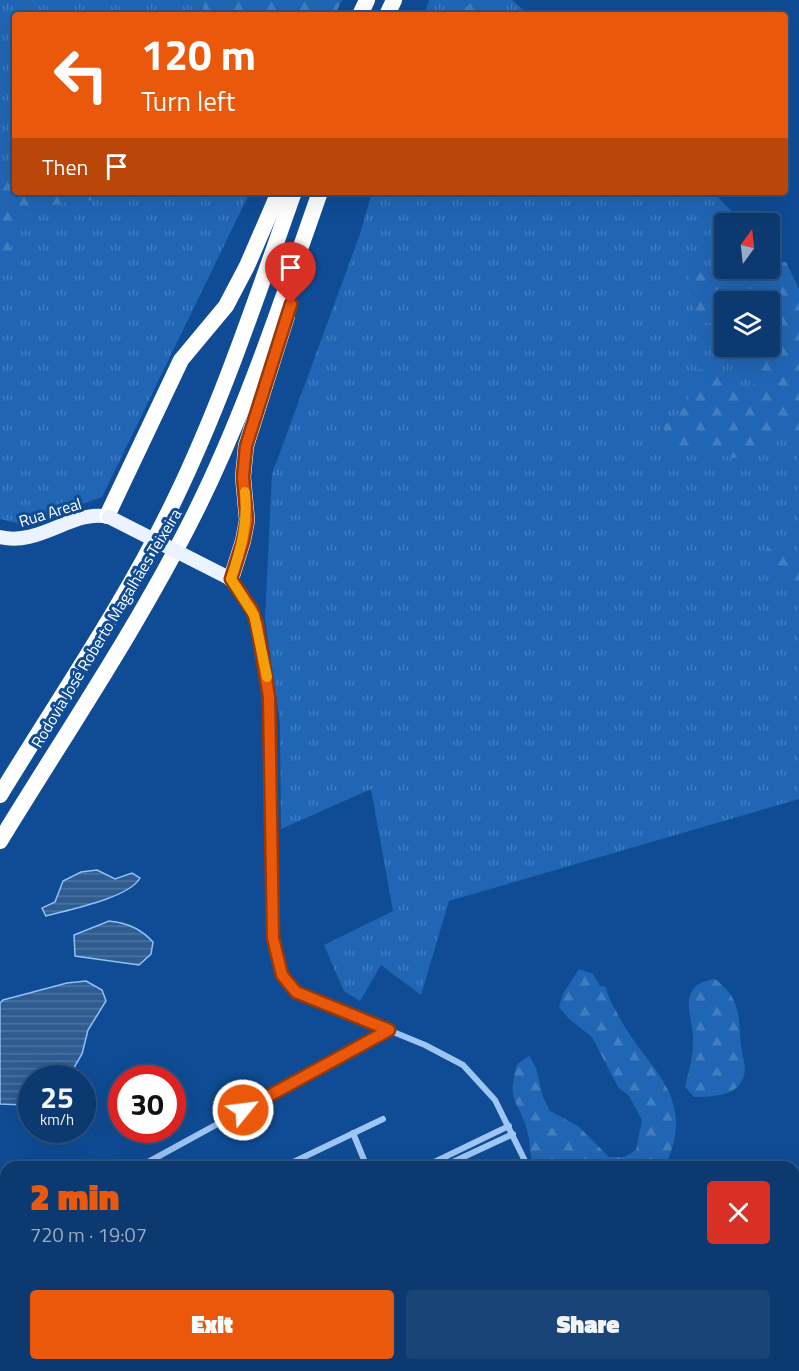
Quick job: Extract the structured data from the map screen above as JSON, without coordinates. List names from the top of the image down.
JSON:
{
  "streets": {
    "highway": ["Rodovia José Roberto Magalhães Teixeira"],
    "main road": ["Rua Areal"]
  },
  "north": "top",
  "page": {
    "turn": ["120 m", "Turn left"],
    "then": "Then",
    "speed": "25 km/h",
    "limit": "30",
    "heading": ["2 min", "720 m · 19:07"],
    "buttons": ["Exit", "Share"]
  }
}
